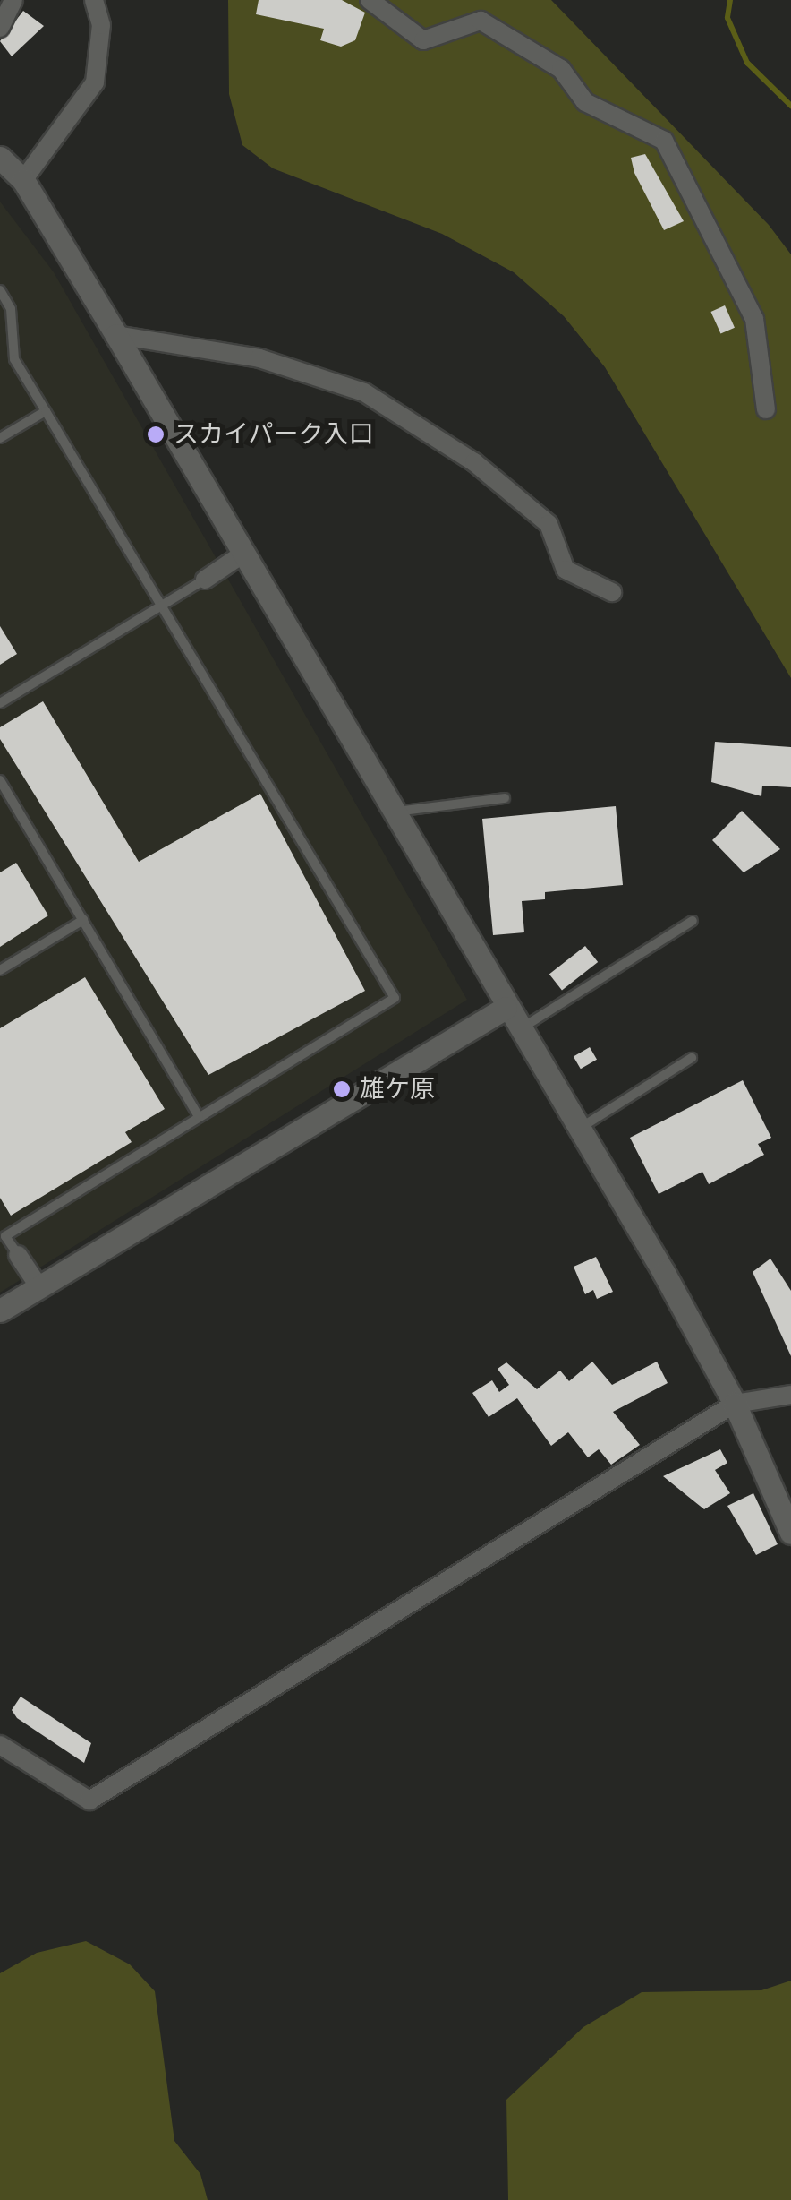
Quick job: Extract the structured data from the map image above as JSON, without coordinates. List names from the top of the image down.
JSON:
{
  "places": ["スカイパーク入口", "雄ケ原"]
}
